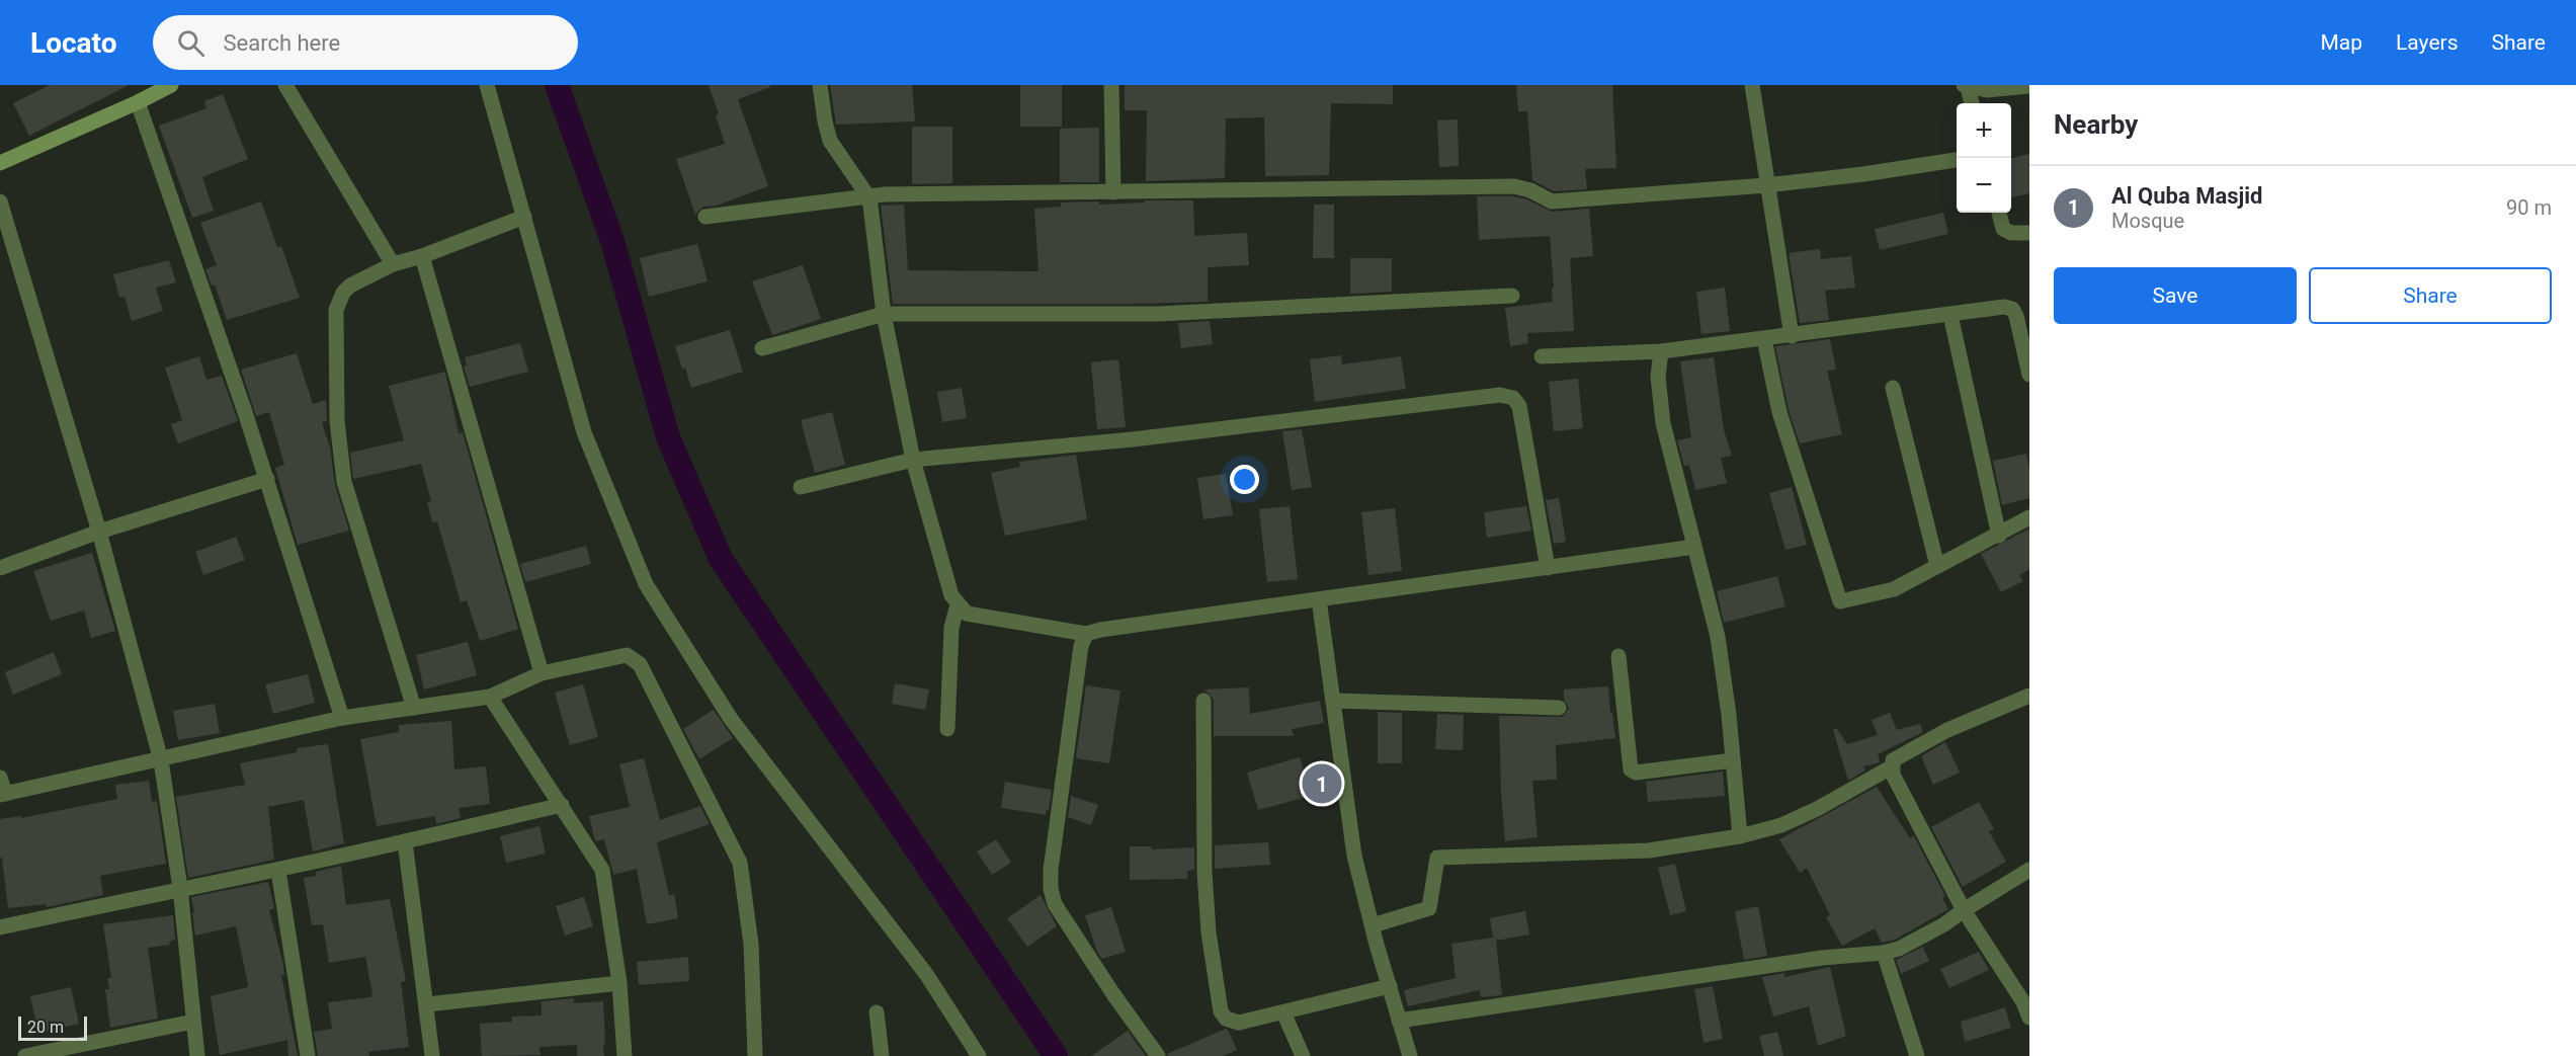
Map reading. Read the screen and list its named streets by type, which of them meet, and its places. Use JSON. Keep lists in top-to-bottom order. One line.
{"scale_bar":"20 m","page":{"header":"Locato","search":"Search here","nav":["Map","Layers","Share"],"heading":"Nearby","map_buttons":["+","−"],"list":[{"mark":"1","name":"Al Quba Masjid","note":"Mosque","value":"90 m"}],"buttons":["Save","Share"],"pins":"1","scale":"20 m"}}
